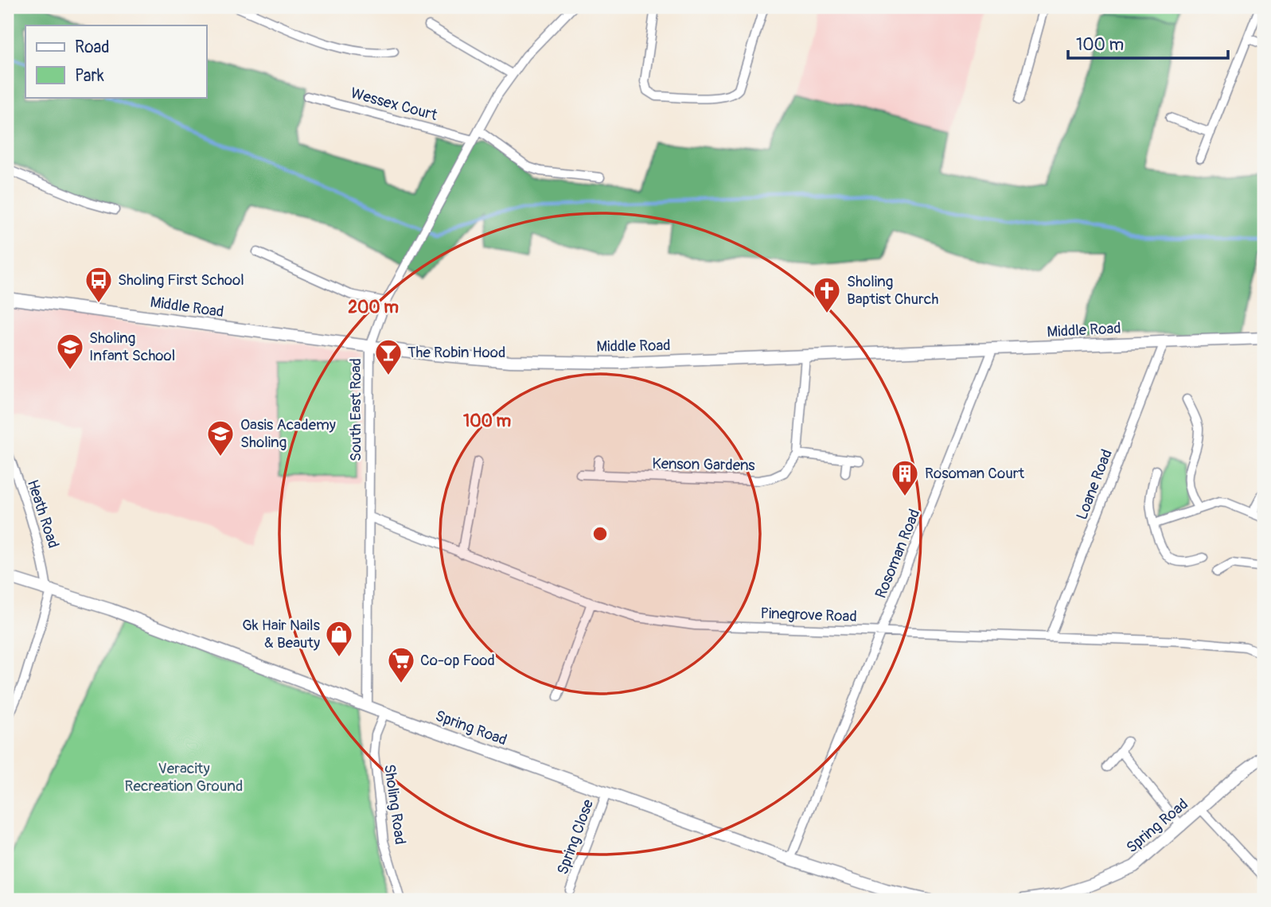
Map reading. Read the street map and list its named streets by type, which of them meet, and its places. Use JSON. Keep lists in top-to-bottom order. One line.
{"streets":{"street":["Wessex Court","Middle Road","South East Road","Kenson Gardens","Loane Road","Heath Road","Rosoman Road","Pinegrove Road","Spring Road","Sholing Road","Spring Close"]},"crossings":[["Wessex Court","South East Road"],["Middle Road","South East Road"],["Middle Road","Loane Road"],["Middle Road","Rosoman Road"],["South East Road","Pinegrove Road"],["South East Road","Spring Road"],["Loane Road","Pinegrove Road"],["Heath Road","Spring Road"],["Rosoman Road","Pinegrove Road"],["Rosoman Road","Spring Road"],["Spring Road","Sholing Road"],["Spring Road","Spring Close"]],"parks":["Veracity Recreation Ground"],"places":{"bus stop":["Sholing First School"],"church":["Sholing Baptist Church"],"school or university":["Sholing Infant School","Oasis Academy Sholing"],"bar":["The Robin Hood"],"building":["Rosoman Court"],"shop":["Gk Hair Nails & Beauty"],"supermarket":["Co-op Food"]},"legend":["Road","Park"],"scale_bar":"100 m","rings":["200 m","100 m"]}
